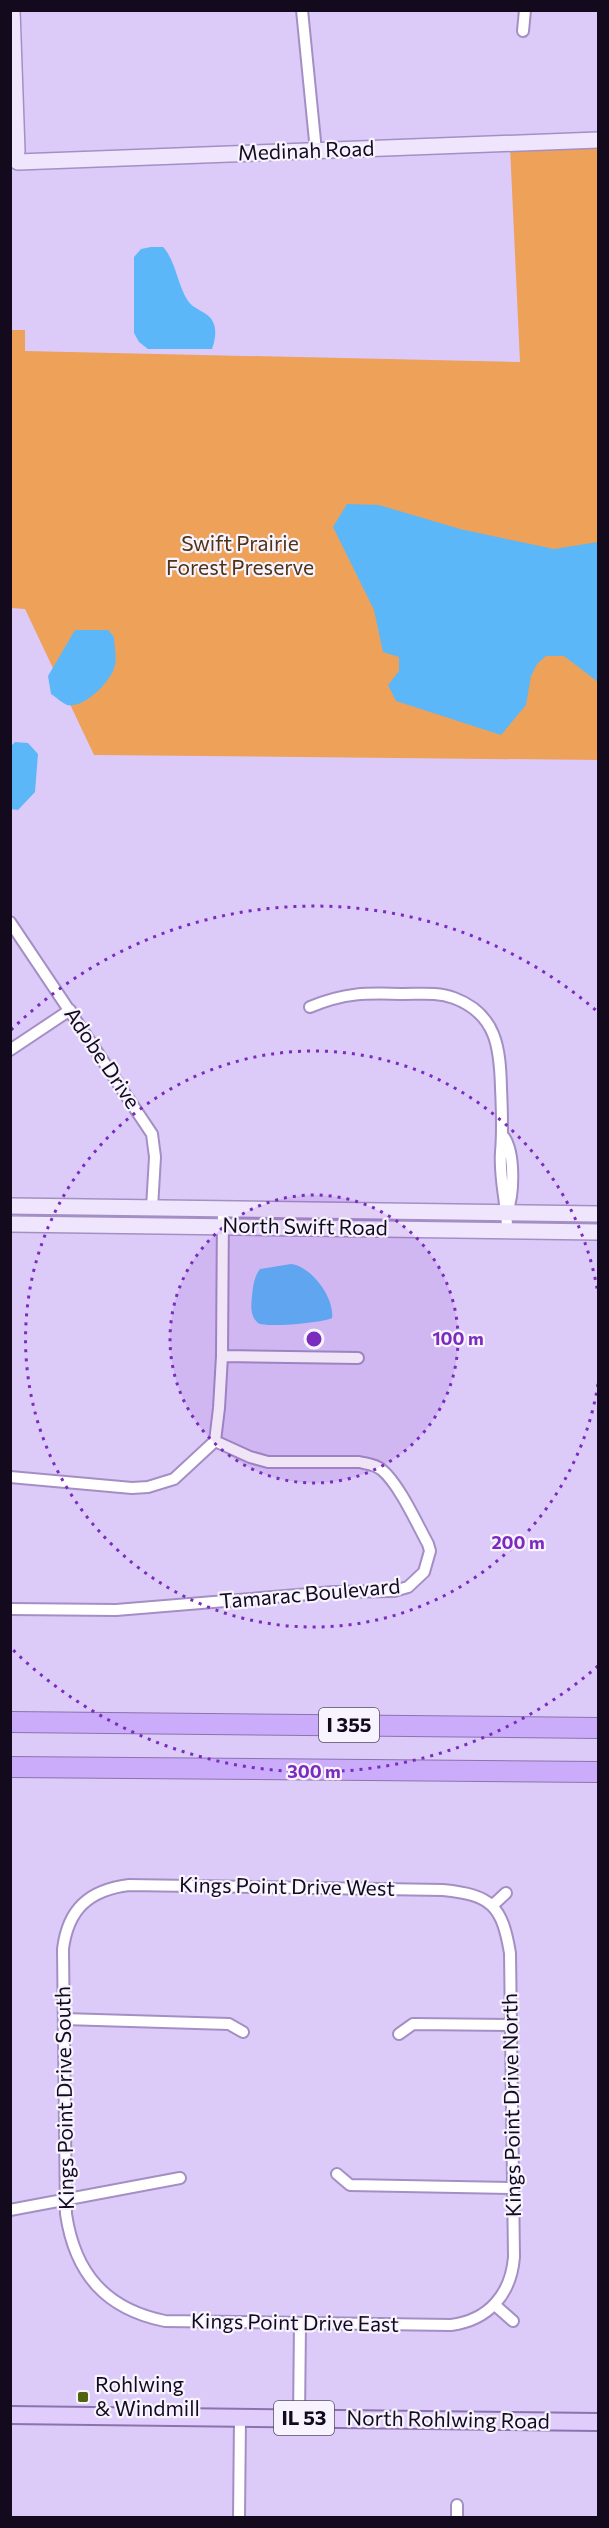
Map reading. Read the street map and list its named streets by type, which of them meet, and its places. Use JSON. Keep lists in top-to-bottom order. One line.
{"streets":{"highway":["I 355"],"main road":["IL 53","North Rohlwing Road"],"street":["Medinah Road","Adobe Drive","North Swift Road","Tamarac Boulevard","Kings Point Drive West","Kings Point Drive South","Kings Point Drive North","Kings Point Drive East"]},"crossings":[["Adobe Drive","North Swift Road"],["Kings Point Drive West","Kings Point Drive South"],["Kings Point Drive West","Kings Point Drive North"],["Kings Point Drive South","Kings Point Drive East"],["Kings Point Drive North","Kings Point Drive East"]],"parks":["Swift Prairie Forest Preserve"],"places":{"transit":["Rohlwing & Windmill"]},"rings":["100 m","200 m","300 m"]}
